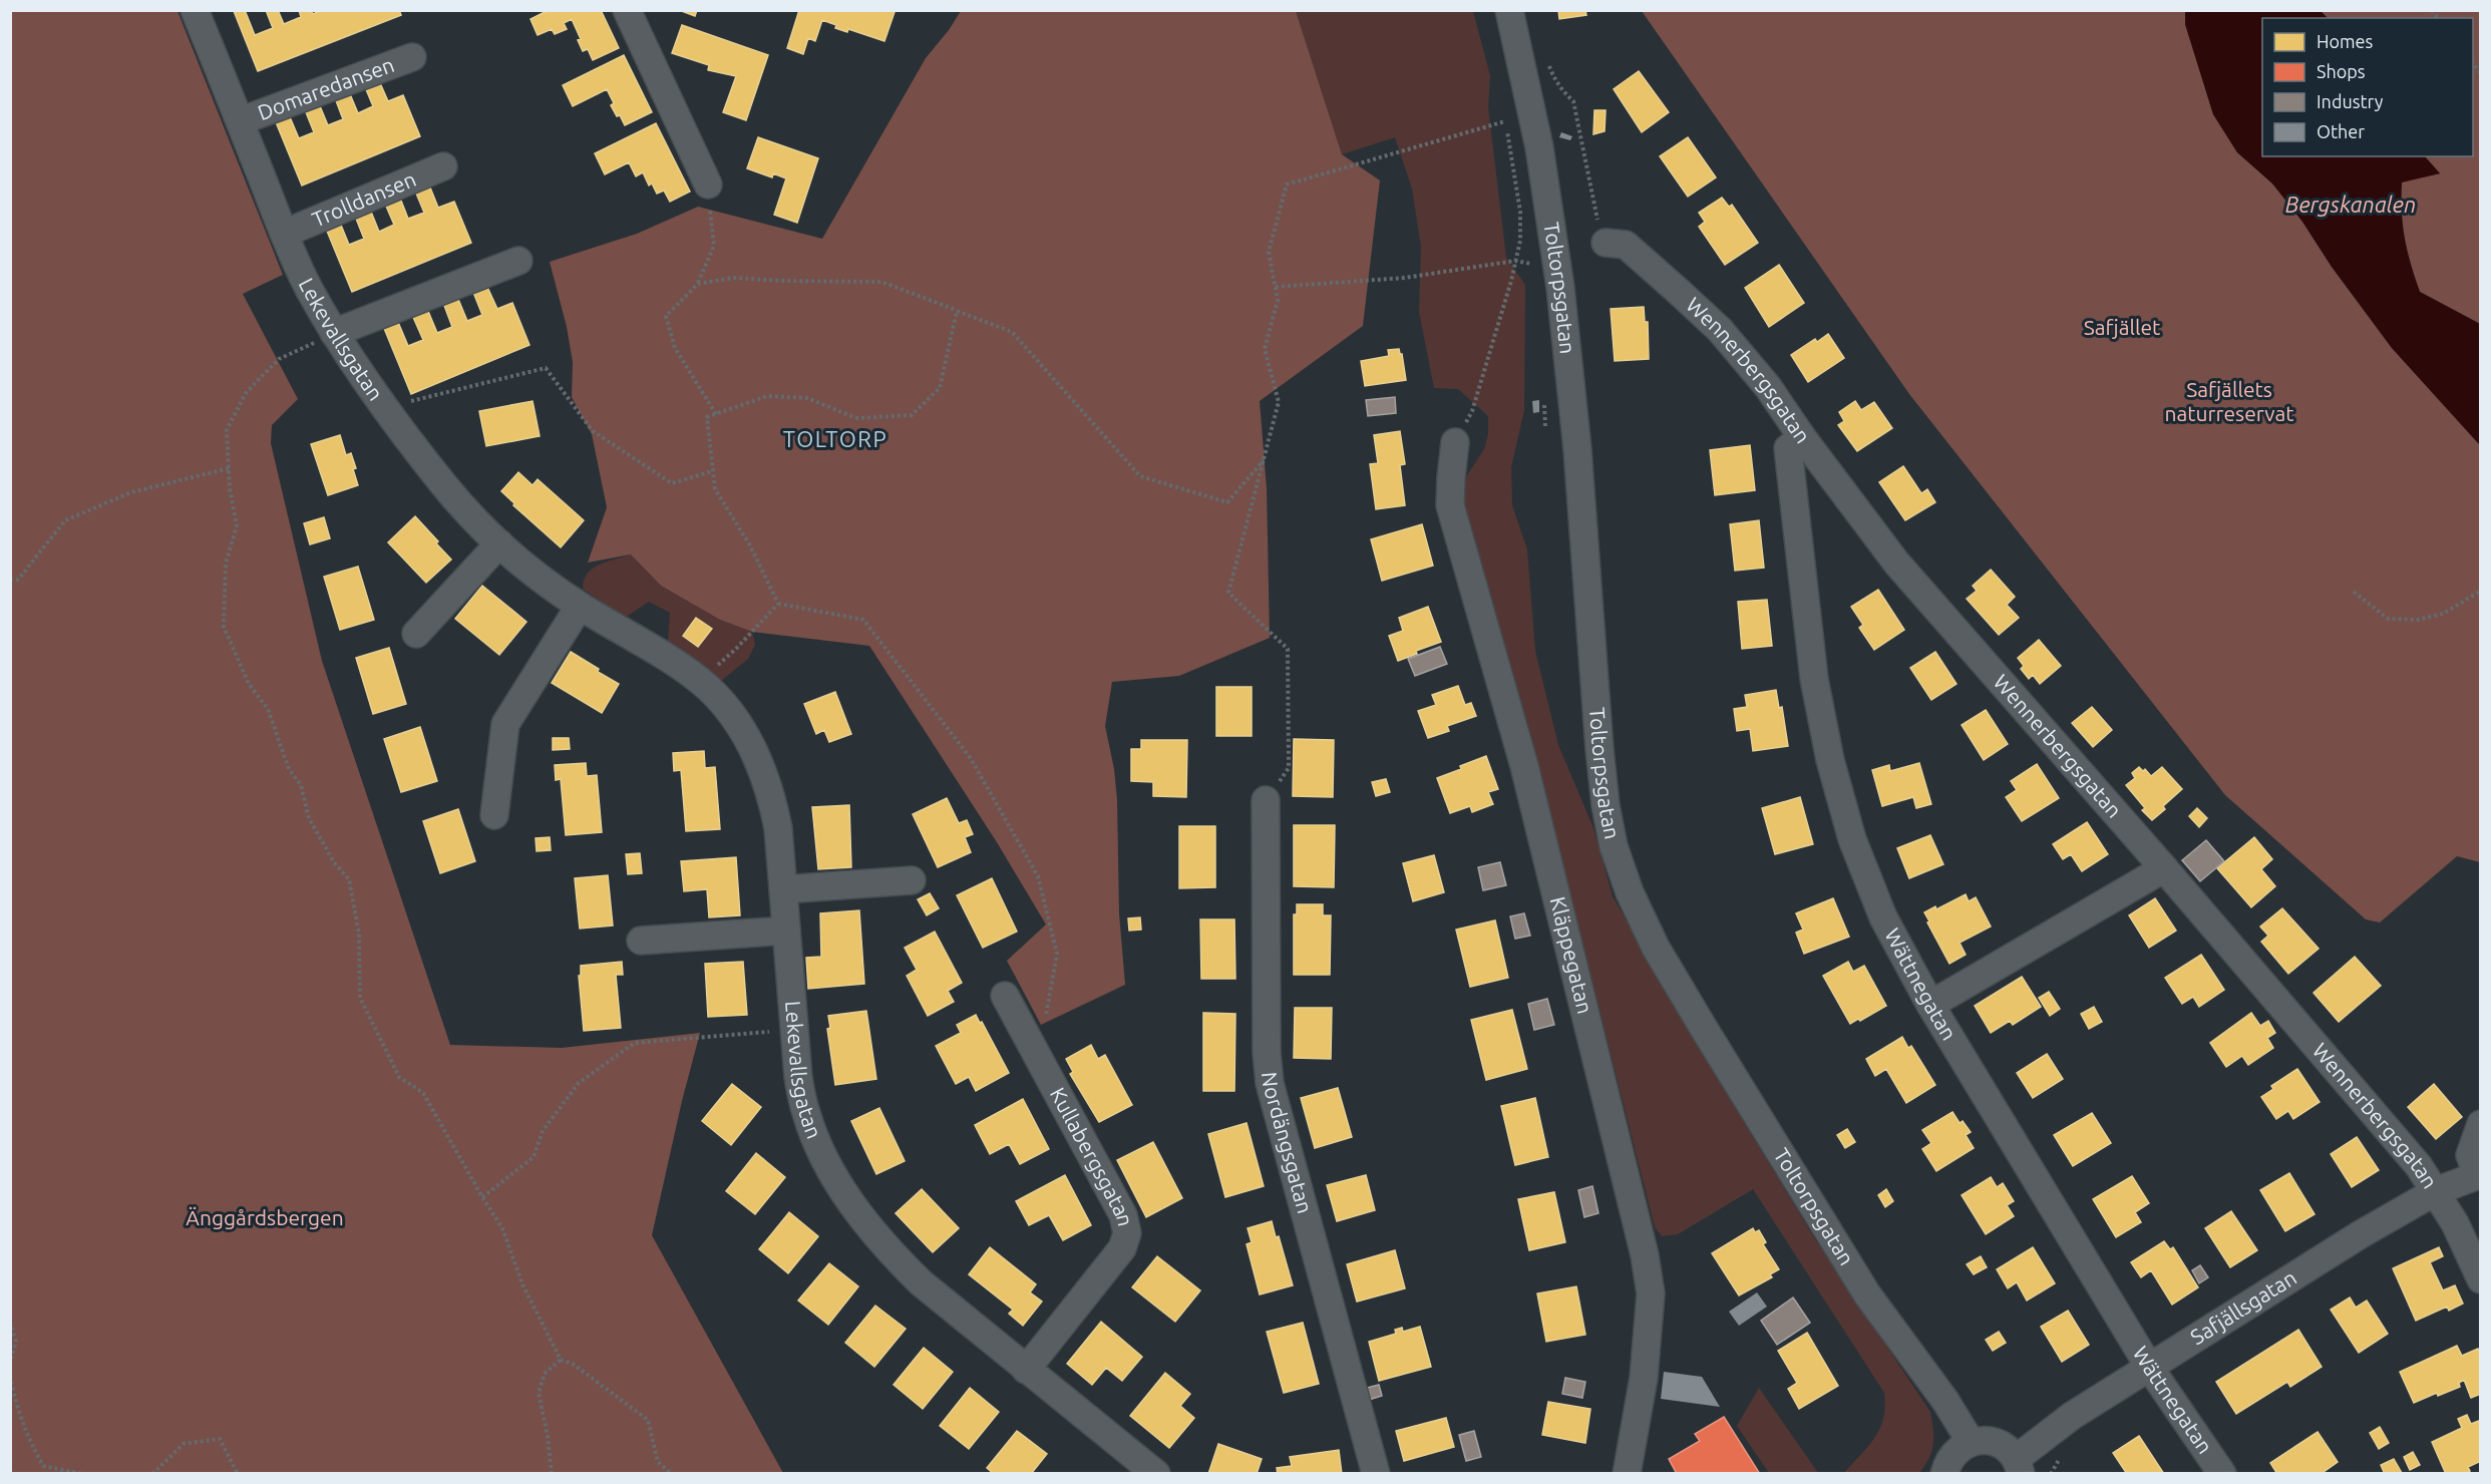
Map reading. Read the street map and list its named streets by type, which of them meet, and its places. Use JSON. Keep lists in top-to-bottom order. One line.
{"streets":{"street":["Domaredansen","Trolldansen","Toltorpsgatan","Lekevallsgatan","Wennerbergsgatan","Kläppegatan","Wättnegatan","Nordängsgatan","Kullabergsgatan","Safjällsgatan"]},"crossings":[["Domaredansen","Lekevallsgatan"],["Trolldansen","Lekevallsgatan"],["Lekevallsgatan","Kullabergsgatan"],["Wennerbergsgatan","Wättnegatan"],["Wennerbergsgatan","Safjällsgatan"],["Wättnegatan","Safjällsgatan"]],"districts":["TOLTORP"],"water":["Bergskanalen"],"parks":["Safjället","Safjällets naturreservat","Änggårdsbergen"],"legend":["Homes","Shops","Industry","Other"]}
